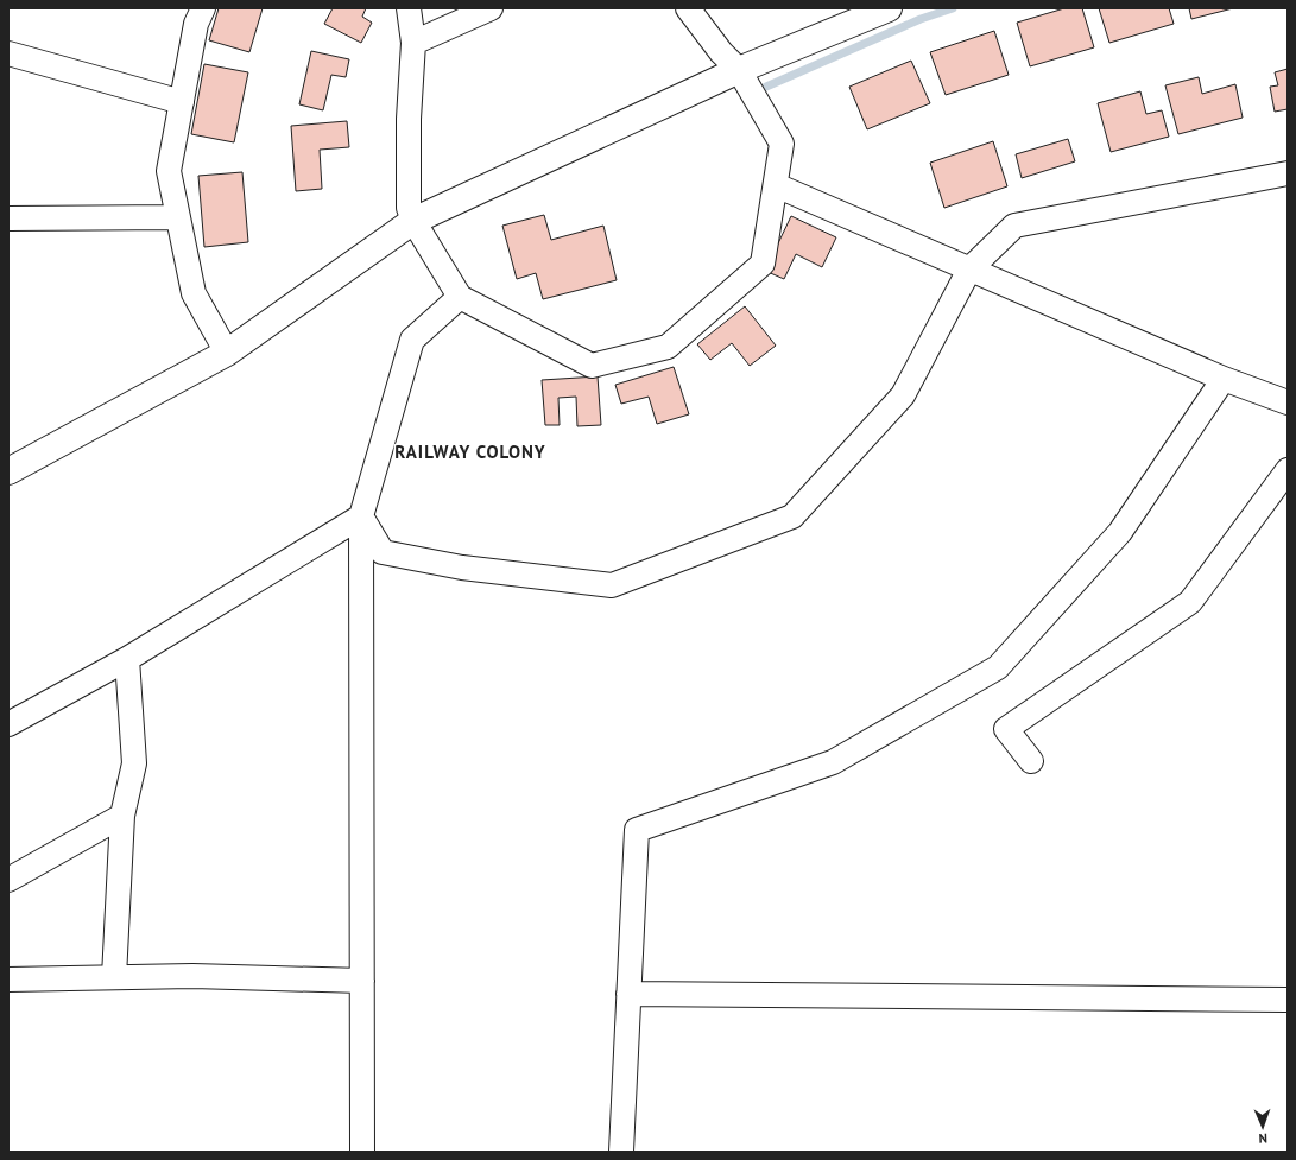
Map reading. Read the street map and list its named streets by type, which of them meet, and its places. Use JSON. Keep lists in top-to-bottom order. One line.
{"districts":["RAILWAY COLONY"],"north":"bottom"}
